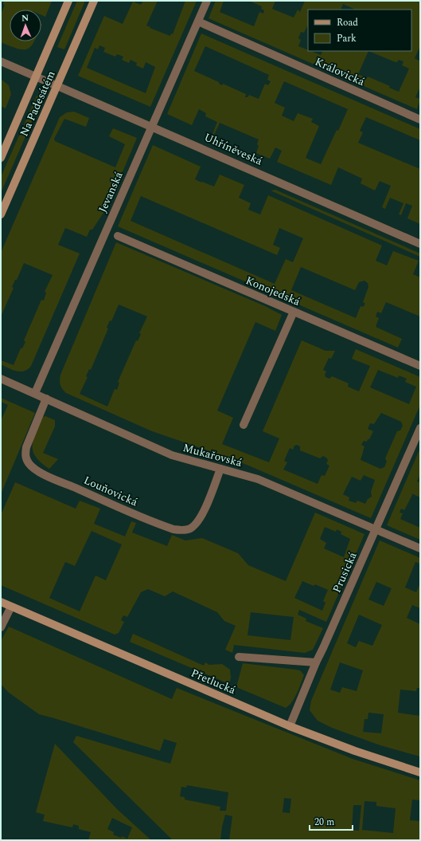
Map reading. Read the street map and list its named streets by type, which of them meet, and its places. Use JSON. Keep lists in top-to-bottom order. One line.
{"streets":{"street":["Královická","Na Padesátém","Uhříněveská","Jevanská","Konojedská","Mukařovská","Louňovická","Prusická","Přetlucká"]},"crossings":[["Královická","Jevanská"],["Na Padesátém","Uhříněveská"],["Uhříněveská","Jevanská"],["Jevanská","Mukařovská"],["Mukařovská","Louňovická"],["Mukařovská","Prusická"],["Prusická","Přetlucká"]],"legend":["Road","Park"],"scale_bar":"20 m","north":"top"}
